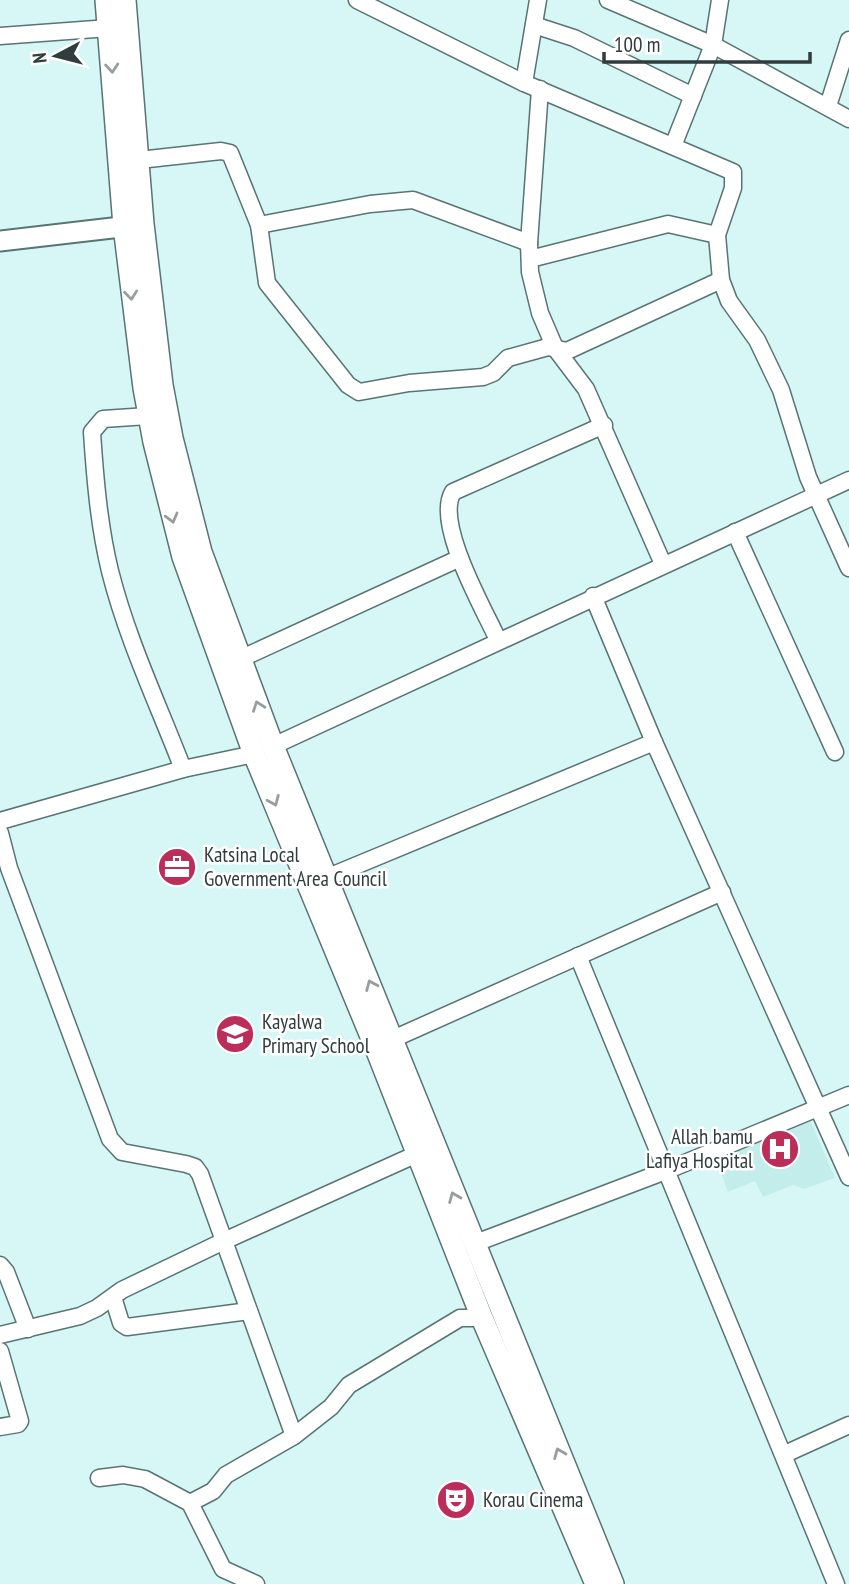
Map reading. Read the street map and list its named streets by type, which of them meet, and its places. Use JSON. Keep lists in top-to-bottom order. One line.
{"places":{"office":["Katsina Local Government Area Council"],"school or university":["Kayalwa Primary School"],"hospital":["Allah bamu Lafiya Hospital"],"theatre":["Korau Cinema"]},"scale_bar":"100 m","north":"left"}
